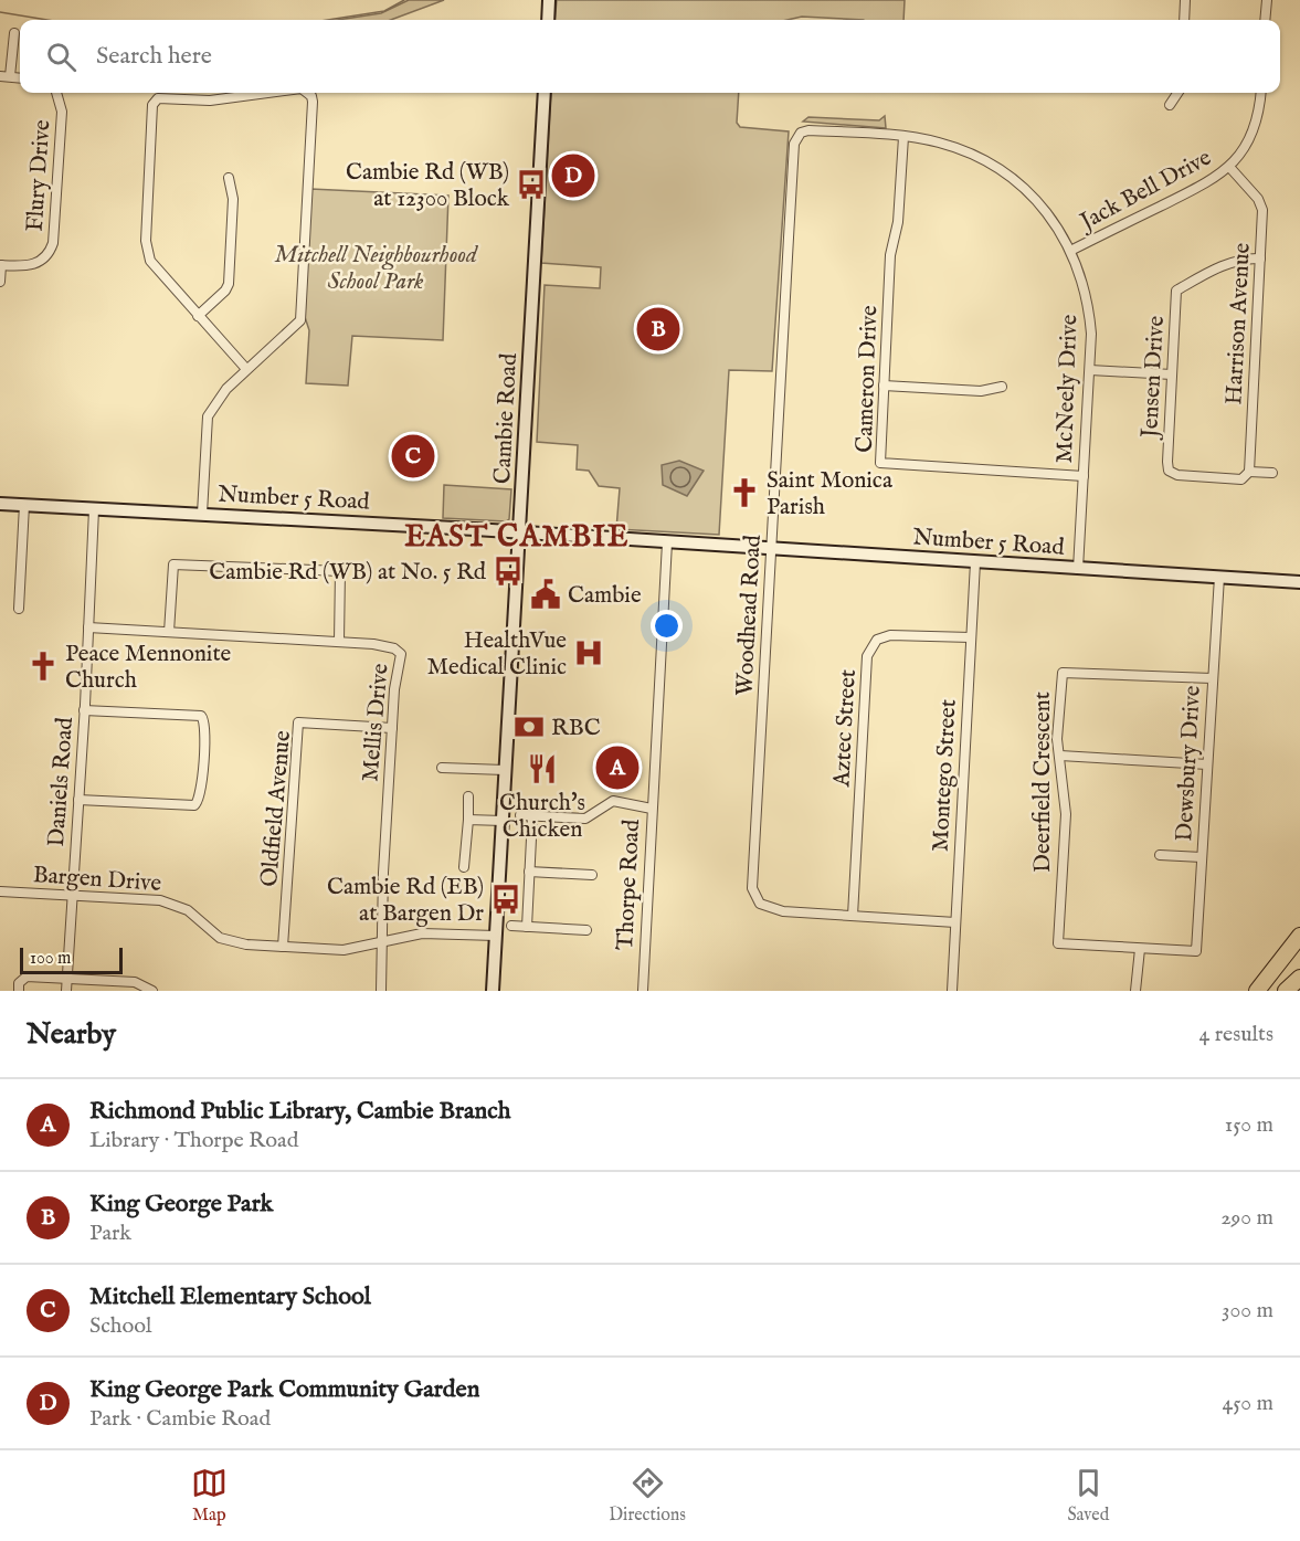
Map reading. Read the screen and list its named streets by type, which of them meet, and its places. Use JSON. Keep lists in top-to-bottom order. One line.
{"streets":{"main road":["Cambie Road","Number 5 Road"],"street":["Flury Drive","Jack Bell Drive","Harrison Avenue","Jensen Drive","Cameron Drive","McNeely Drive","Woodhead Road","Mellis Drive","Aztec Street","Dewsbury Drive","Montego Street","Daniels Road","Deerfield Crescent","Oldfield Avenue","Bargen Drive","Thorpe Road"]},"crossings":[["Jack Bell Drive","Harrison Avenue"],["Jack Bell Drive","McNeely Drive"],["Harrison Avenue","Jensen Drive"],["Cameron Drive","McNeely Drive"],["McNeely Drive","Number 5 Road"],["McNeely Drive","Woodhead Road"],["Cambie Road","Number 5 Road"],["Cambie Road","Bargen Drive"],["Number 5 Road","Woodhead Road"],["Number 5 Road","Dewsbury Drive"],["Number 5 Road","Montego Street"],["Number 5 Road","Daniels Road"],["Number 5 Road","Thorpe Road"],["Woodhead Road","Aztec Street"],["Woodhead Road","Montego Street"],["Mellis Drive","Daniels Road"],["Mellis Drive","Oldfield Avenue"],["Mellis Drive","Bargen Drive"],["Aztec Street","Montego Street"],["Dewsbury Drive","Deerfield Crescent"],["Daniels Road","Bargen Drive"],["Oldfield Avenue","Bargen Drive"]],"districts":["EAST CAMBIE"],"parks":["Mitchell Neighbourhood School Park"],"places":{"bus stop":["Cambie Rd (WB) at 12300 Block","Cambie Rd (WB) at No. 5 Rd","Cambie Rd (EB) at Bargen Dr"],"church":["Saint Monica Parish","Peace Mennonite Church"],"public building":["Cambie"],"hospital":["HealthVue Medical Clinic"],"bank":["RBC"],"restaurant":["Church's Chicken"]},"scale_bar":"100 m","page":{"search":"Search here","pins":["D","B","C","A"],"scale":"100 m","heading":["Nearby","4 results"],"list":[{"mark":"A","name":"Richmond Public Library, Cambie Branch","note":"Library · Thorpe Road","value":"150 m"},{"mark":"B","name":"King George Park","note":"Park","value":"290 m"},{"mark":"C","name":"Mitchell Elementary School","note":"School","value":"300 m"},{"mark":"D","name":"King George Park Community Garden","note":"Park · Cambie Road","value":"450 m"}],"nav":["Map","Directions","Saved"]}}
